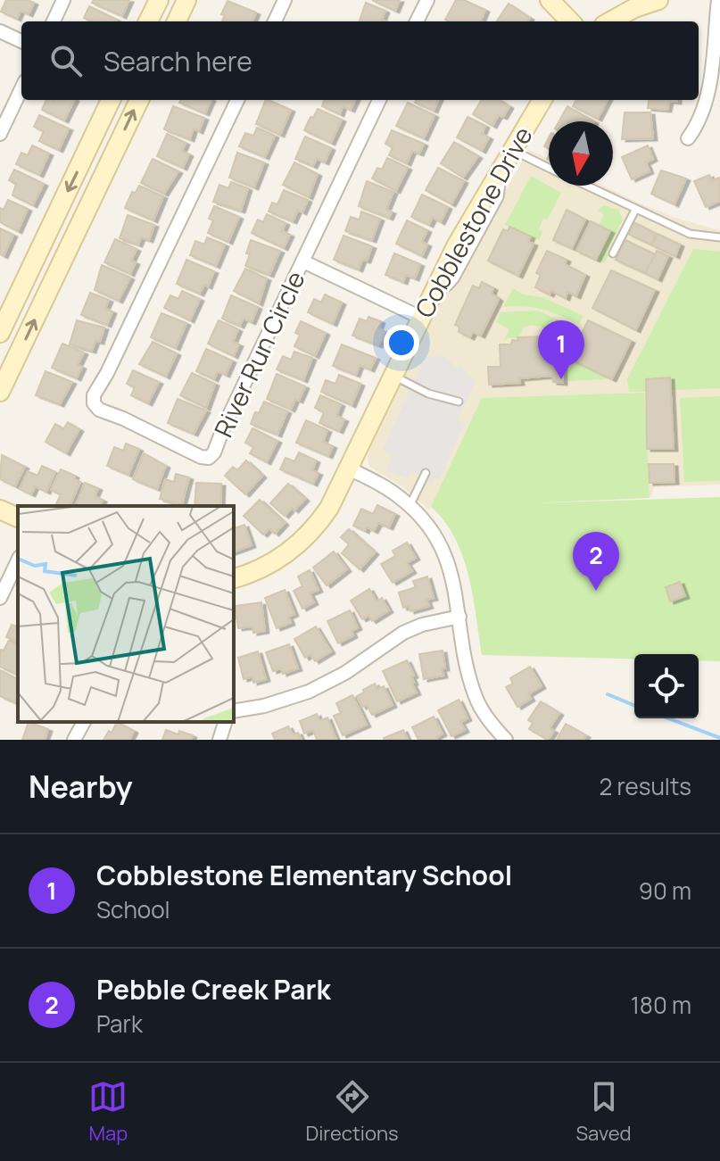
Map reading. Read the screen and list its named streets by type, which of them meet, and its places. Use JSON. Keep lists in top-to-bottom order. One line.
{"streets":{"street":["Cobblestone Drive","River Run Circle"]},"north":"bottom","page":{"search":"Search here","pins":["1","2"],"heading":["Nearby","2 results"],"list":[{"mark":"1","name":"Cobblestone Elementary School","note":"School","value":"90 m"},{"mark":"2","name":"Pebble Creek Park","note":"Park","value":"180 m"}],"nav":["Map","Directions","Saved"]}}
